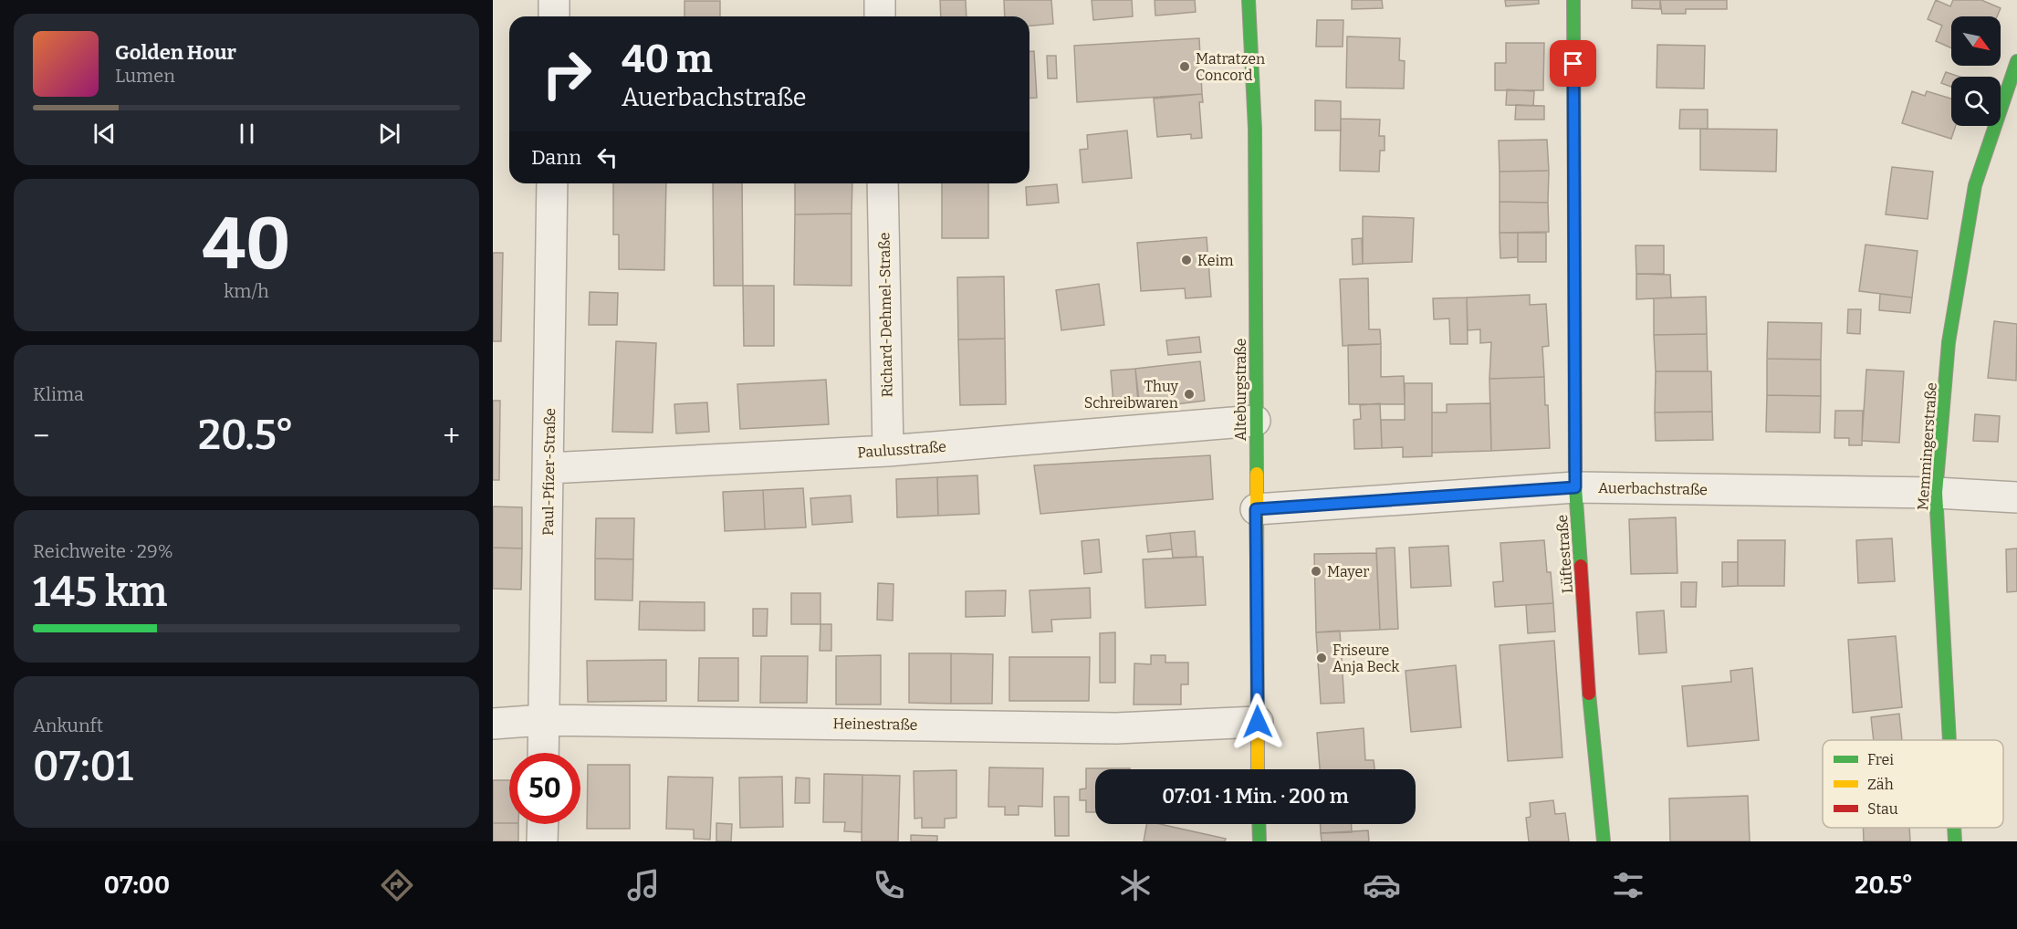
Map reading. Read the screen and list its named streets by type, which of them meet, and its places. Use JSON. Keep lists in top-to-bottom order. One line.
{"streets":{"street":["Richard-Dehmel-Straße","Alteburgstraße","Memmingerstraße","Paulusstraße","Paul-Pfizer-Straße","Auerbachstraße","Lüftestraße","Heinestraße"]},"crossings":[["Richard-Dehmel-Straße","Paulusstraße"],["Alteburgstraße","Paulusstraße"],["Alteburgstraße","Auerbachstraße"],["Alteburgstraße","Heinestraße"],["Memmingerstraße","Auerbachstraße"],["Paulusstraße","Paul-Pfizer-Straße"],["Paul-Pfizer-Straße","Heinestraße"],["Auerbachstraße","Lüftestraße"]],"places":["Matratzen Concord","Keim","Thuy Schreibwaren","Mayer","Friseure Anja Beck"],"legend":["Frei","Zäh","Stau"],"north":"bottom right","page":{"turn":["40 m","Auerbachstraße"],"song":["Golden Hour","Lumen"],"then":"Dann","tile":[["40","km/h"],"Klima",["Reichweite · 29%","145 km"],["Ankunft","07:01"]],"heat":["−","20.5°","+"],"limit":"50","trip":"07:01 · 1 Min. · 200 m","tabs":["07:00","20.5°"]}}
